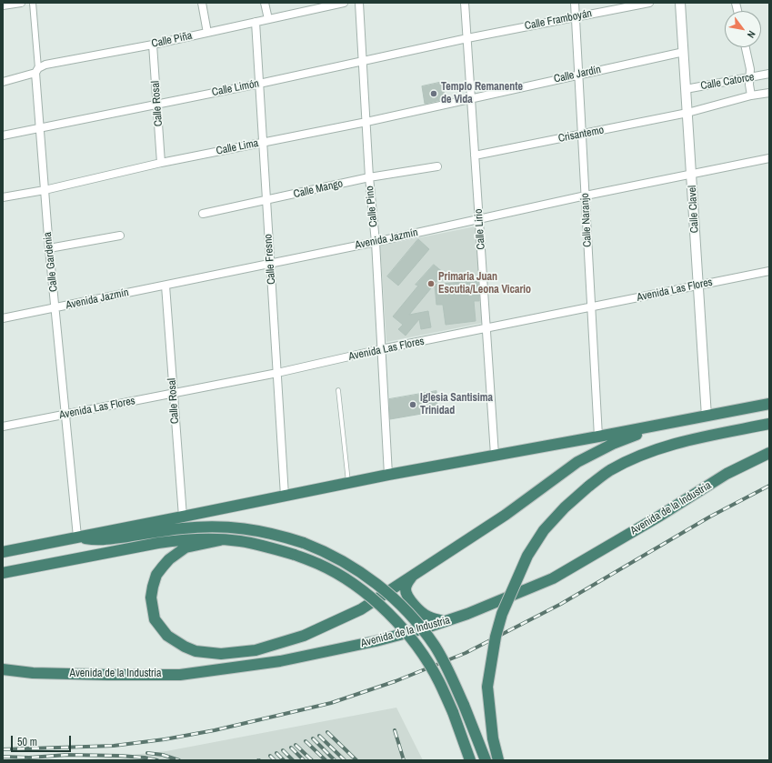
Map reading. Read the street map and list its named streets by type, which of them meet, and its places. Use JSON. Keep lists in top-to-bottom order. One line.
{"streets":{"highway":["Avenida de la Industria"],"street":["Calle Framboyán","Calle Piña","Calle Jardín","Calle Catorce","Calle Limón","Calle Rosal","Crisantemo","Calle Lima","Calle Mango","Calle Pino","Calle Clavel","Calle Naranjo","Calle Lirio","Avenida Jazmín","Calle Fresno","Calle Gardenia","Avenida Las Flores"]},"crossings":[["Calle Framboyán","Calle Limón"],["Calle Framboyán","Calle Naranjo"],["Calle Framboyán","Calle Lirio"],["Calle Piña","Calle Rosal"],["Calle Piña","Calle Fresno"],["Calle Piña","Calle Gardenia"],["Calle Jardín","Calle Lima"],["Calle Jardín","Calle Clavel"],["Calle Jardín","Calle Naranjo"],["Calle Jardín","Calle Lirio"],["Calle Catorce","Crisantemo"],["Calle Catorce","Calle Clavel"],["Calle Limón","Calle Rosal"],["Calle Limón","Calle Pino"],["Calle Limón","Calle Lirio"],["Calle Limón","Calle Fresno"],["Calle Limón","Calle Gardenia"],["Calle Rosal","Calle Lima"],["Calle Rosal","Avenida Jazmín"],["Calle Rosal","Avenida Las Flores"],["Crisantemo","Calle Clavel"],["Crisantemo","Calle Naranjo"],["Crisantemo","Calle Lirio"],["Calle Lima","Calle Pino"],["Calle Lima","Calle Lirio"],["Calle Lima","Calle Fresno"],["Calle Lima","Calle Gardenia"],["Calle Mango","Calle Pino"],["Calle Mango","Calle Fresno"],["Calle Pino","Avenida Jazmín"],["Calle Pino","Avenida Las Flores"],["Calle Clavel","Avenida Jazmín"],["Calle Clavel","Avenida Las Flores"],["Calle Naranjo","Avenida Jazmín"],["Calle Naranjo","Avenida Las Flores"],["Calle Lirio","Avenida Jazmín"],["Calle Lirio","Avenida Las Flores"],["Avenida Jazmín","Calle Fresno"],["Avenida Jazmín","Calle Gardenia"],["Calle Fresno","Avenida Las Flores"],["Calle Gardenia","Avenida Las Flores"]],"places":["Templo Remanente de Vida","Primaria Juan Escutia/Leona Vicario","Iglesia Santisima Trinidad"],"scale_bar":"50 m","north":"bottom right"}
